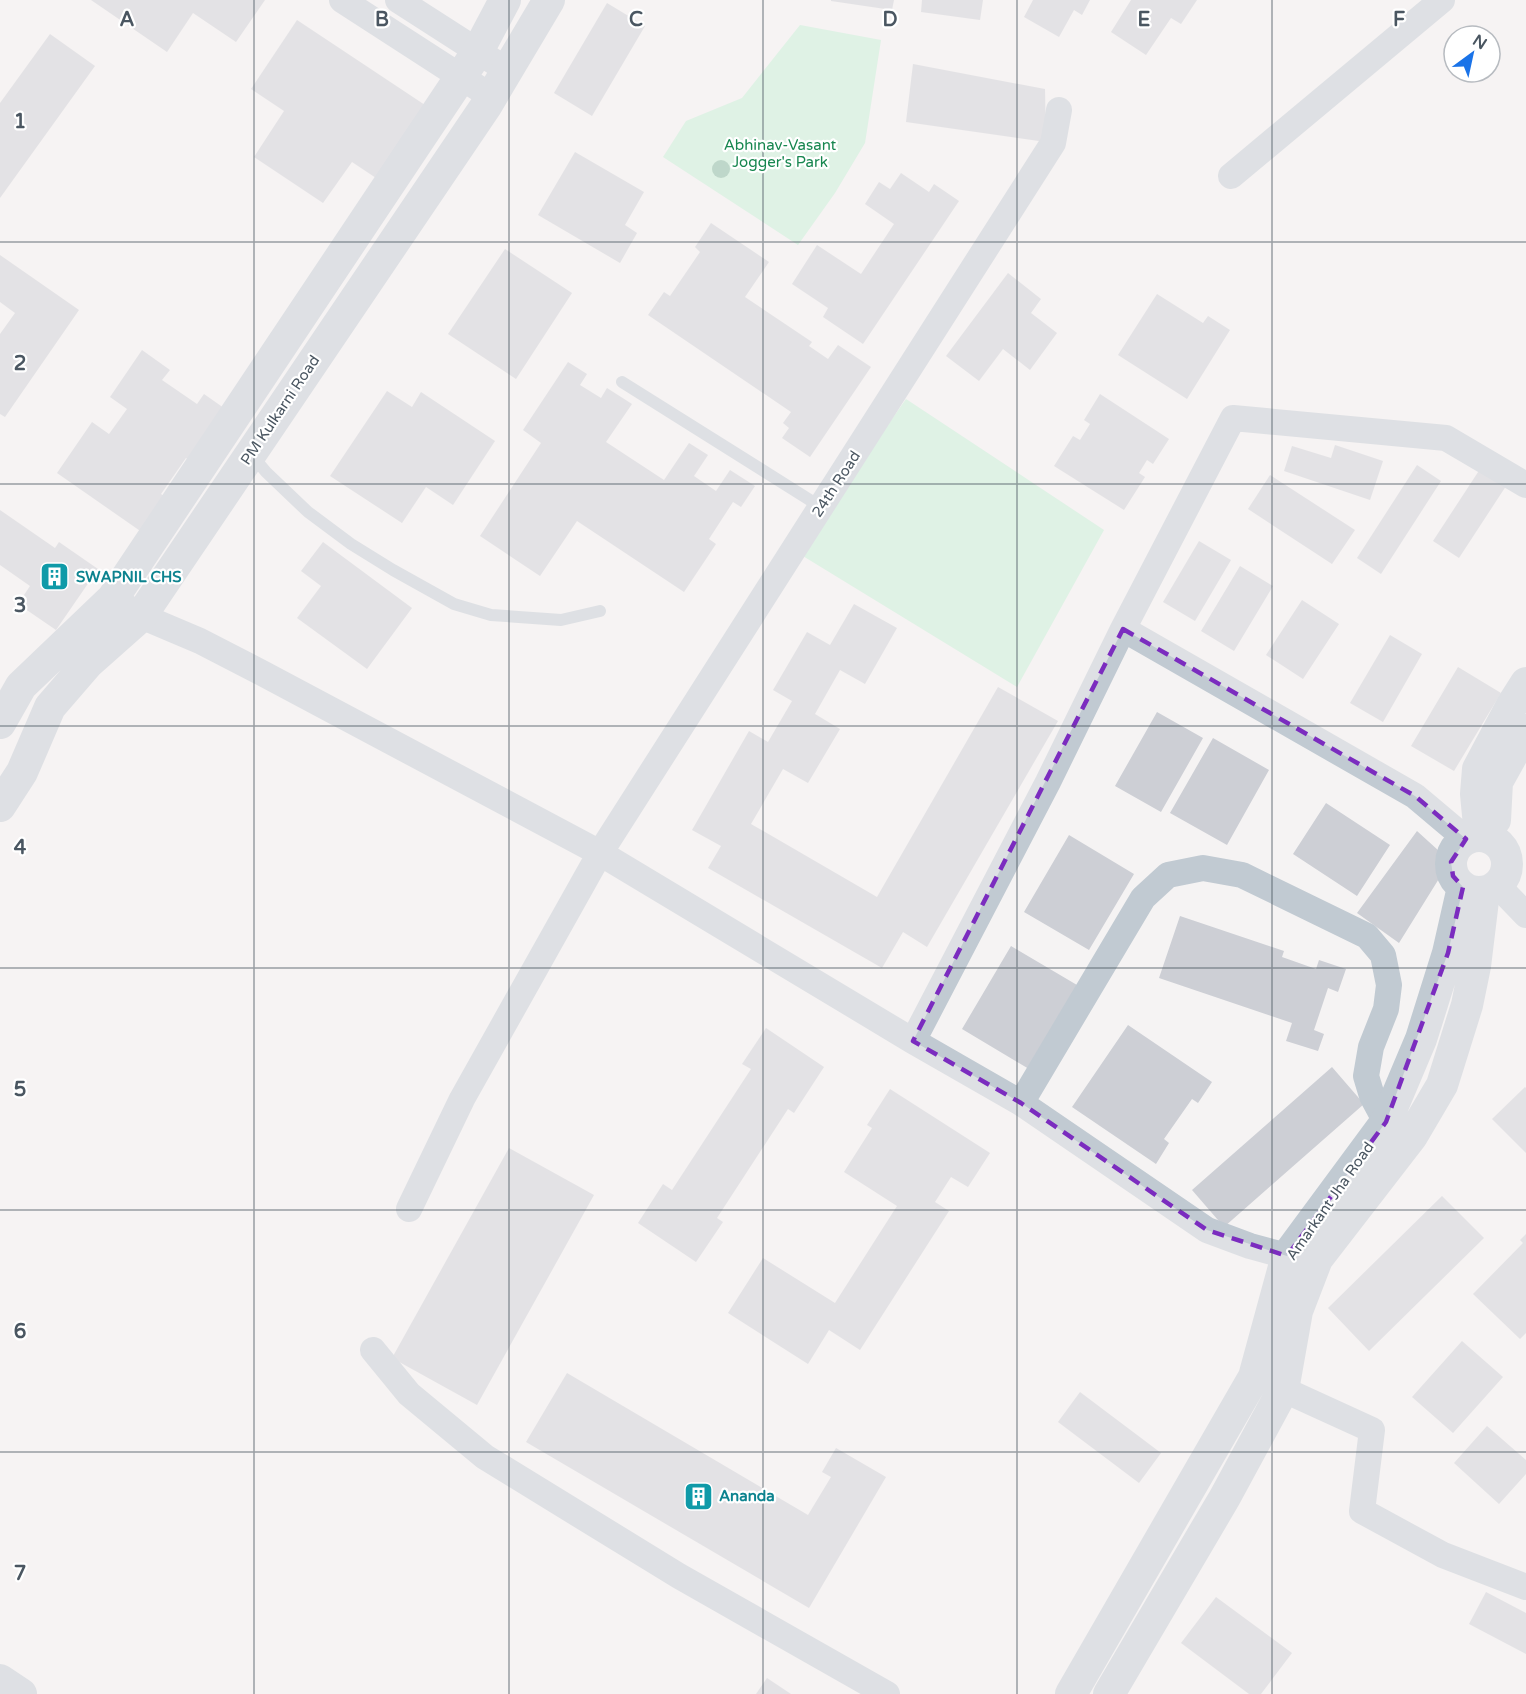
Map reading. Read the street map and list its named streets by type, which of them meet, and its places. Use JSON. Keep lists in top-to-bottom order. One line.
{"streets":{"street":["PM Kulkarni Road","24th Road","Amarkant Jha Road"]},"parks":["Abhinav-Vasant Jogger's Park"],"places":{"building":["SWAPNIL CHS","Ananda"]},"north":"top right","grid":{"columns":["A","B","C","D","E","F"],"rows":["1","2","3","4","5","6","7"]}}
